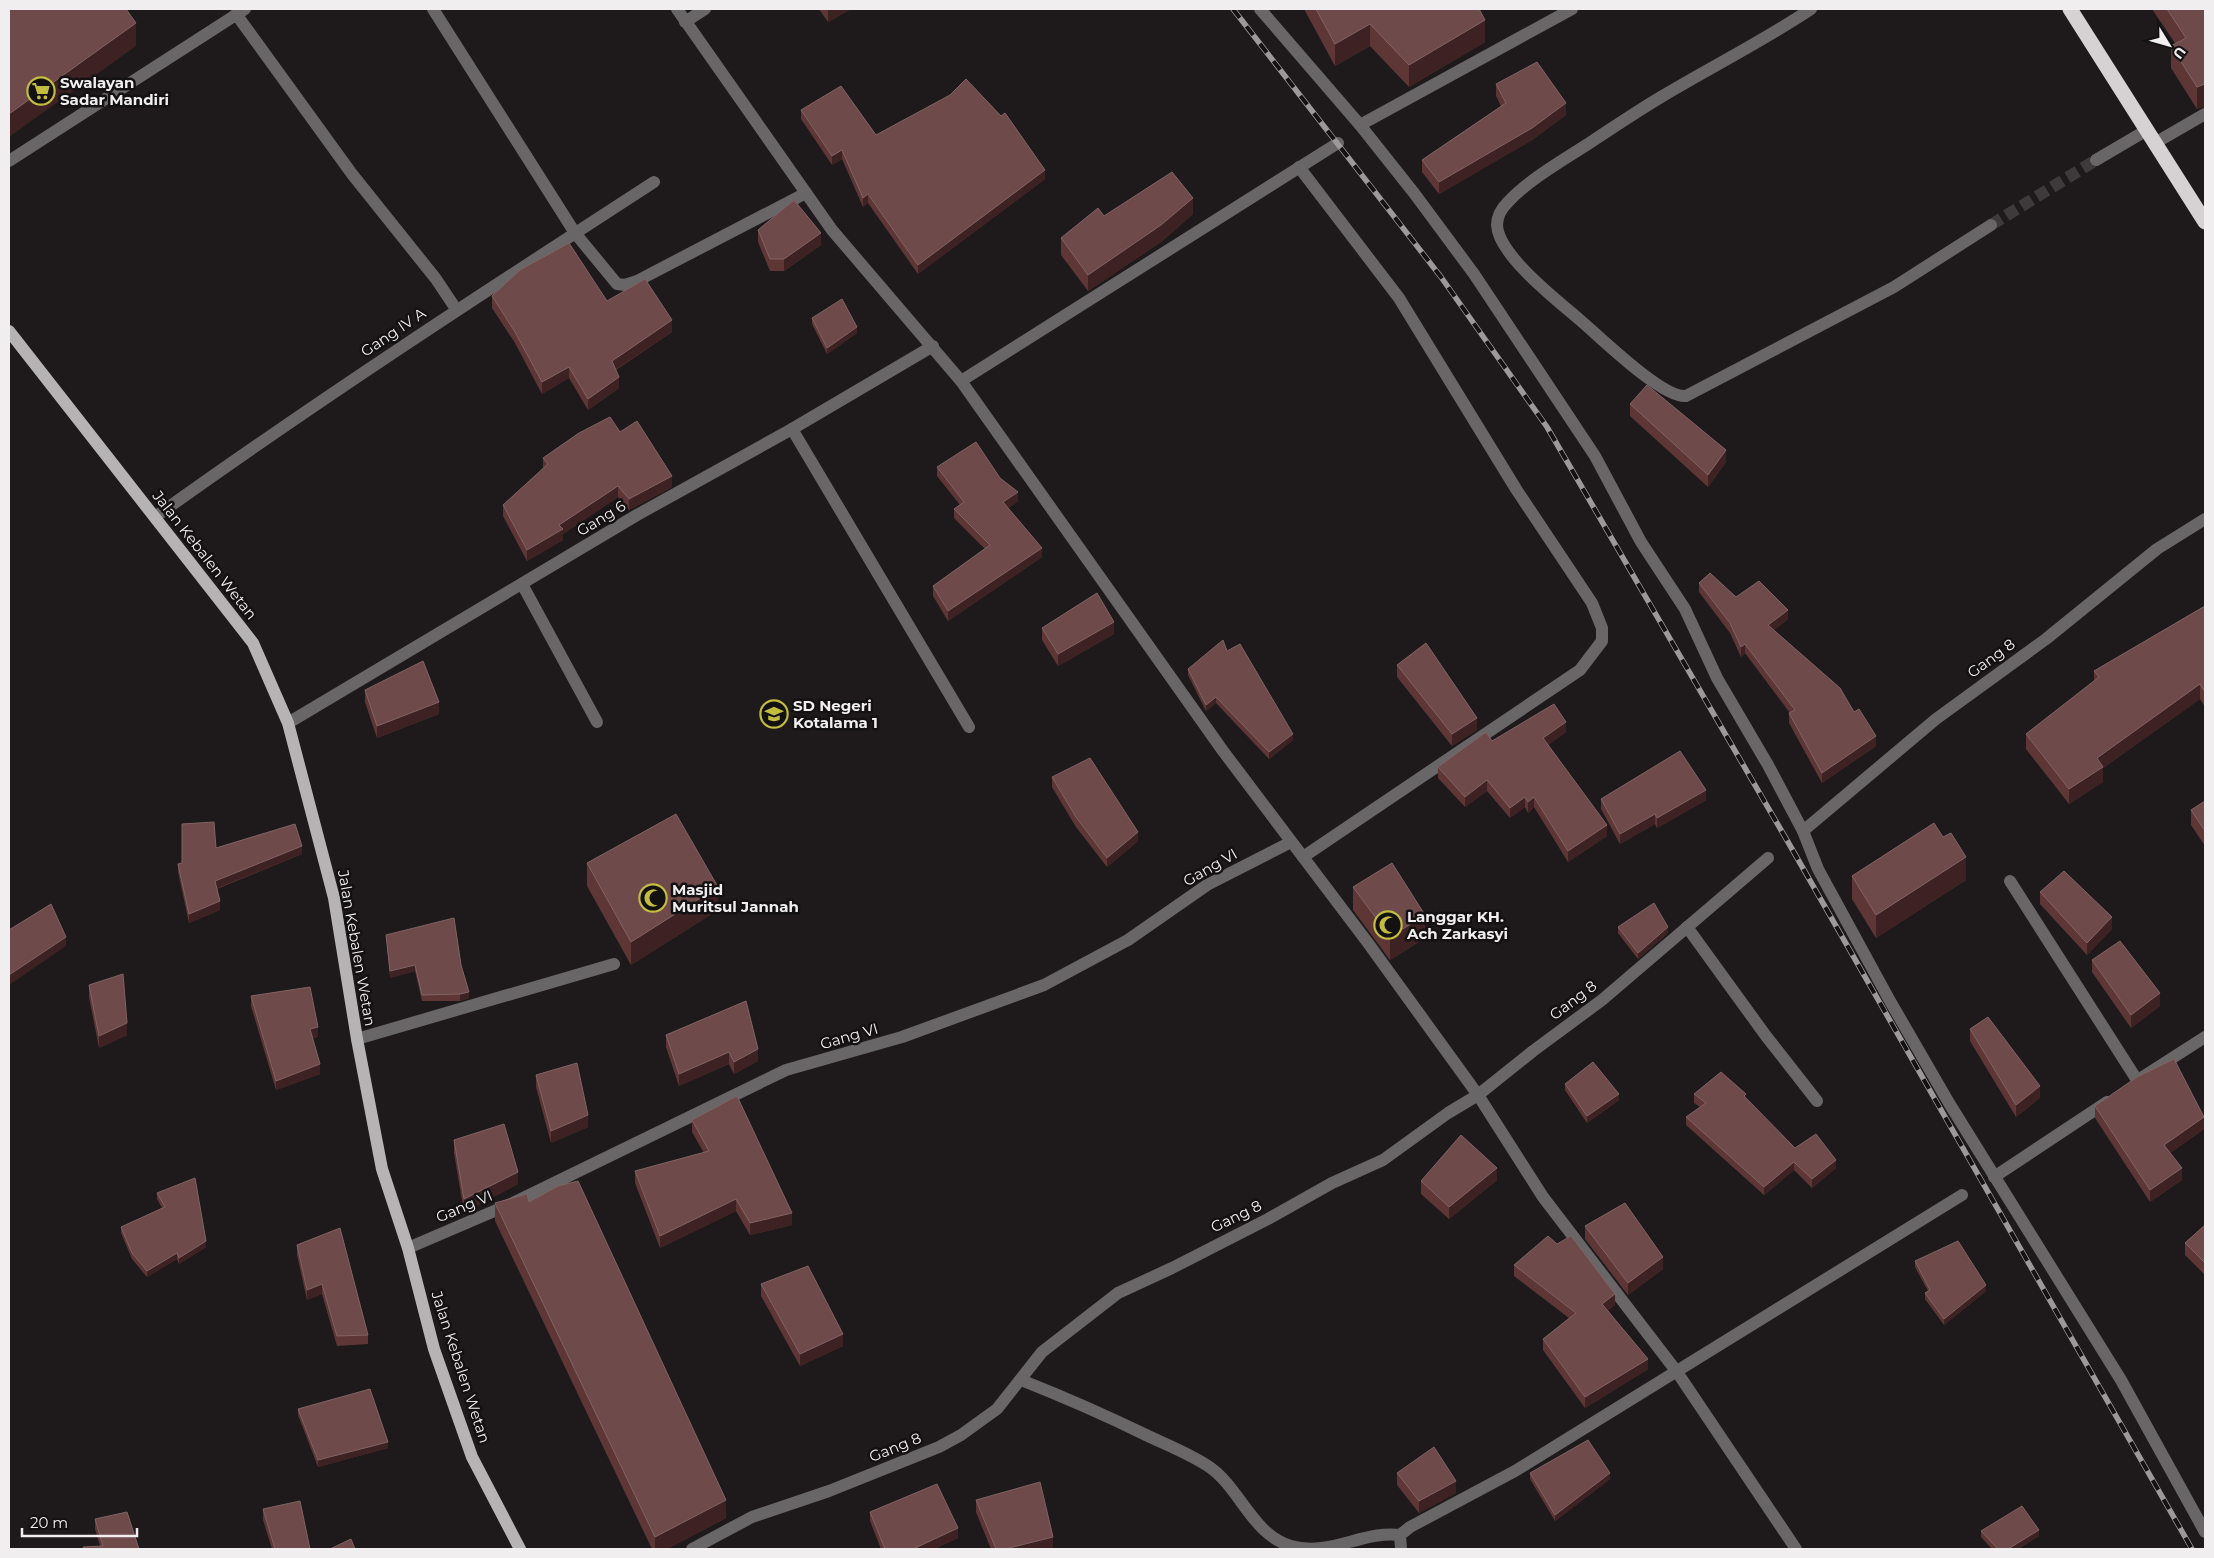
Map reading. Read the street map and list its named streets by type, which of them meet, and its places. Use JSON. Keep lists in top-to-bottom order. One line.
{"streets":{"main road":["Jalan Kebalen Wetan"],"street":["Gang IV A","Gang 6","Gang 8","Gang VI"]},"crossings":[["Gang IV A","Jalan Kebalen Wetan"],["Gang 6","Jalan Kebalen Wetan"],["Jalan Kebalen Wetan","Gang VI"]],"places":{"supermarket":["Swalayan Sadar Mandiri"],"school or university":["SD Negeri Kotalama 1"],"mosque":["Masjid Muritsul Jannah","Langgar KH. Ach Zarkasyi"]},"scale_bar":"20 m","north":"bottom right"}
